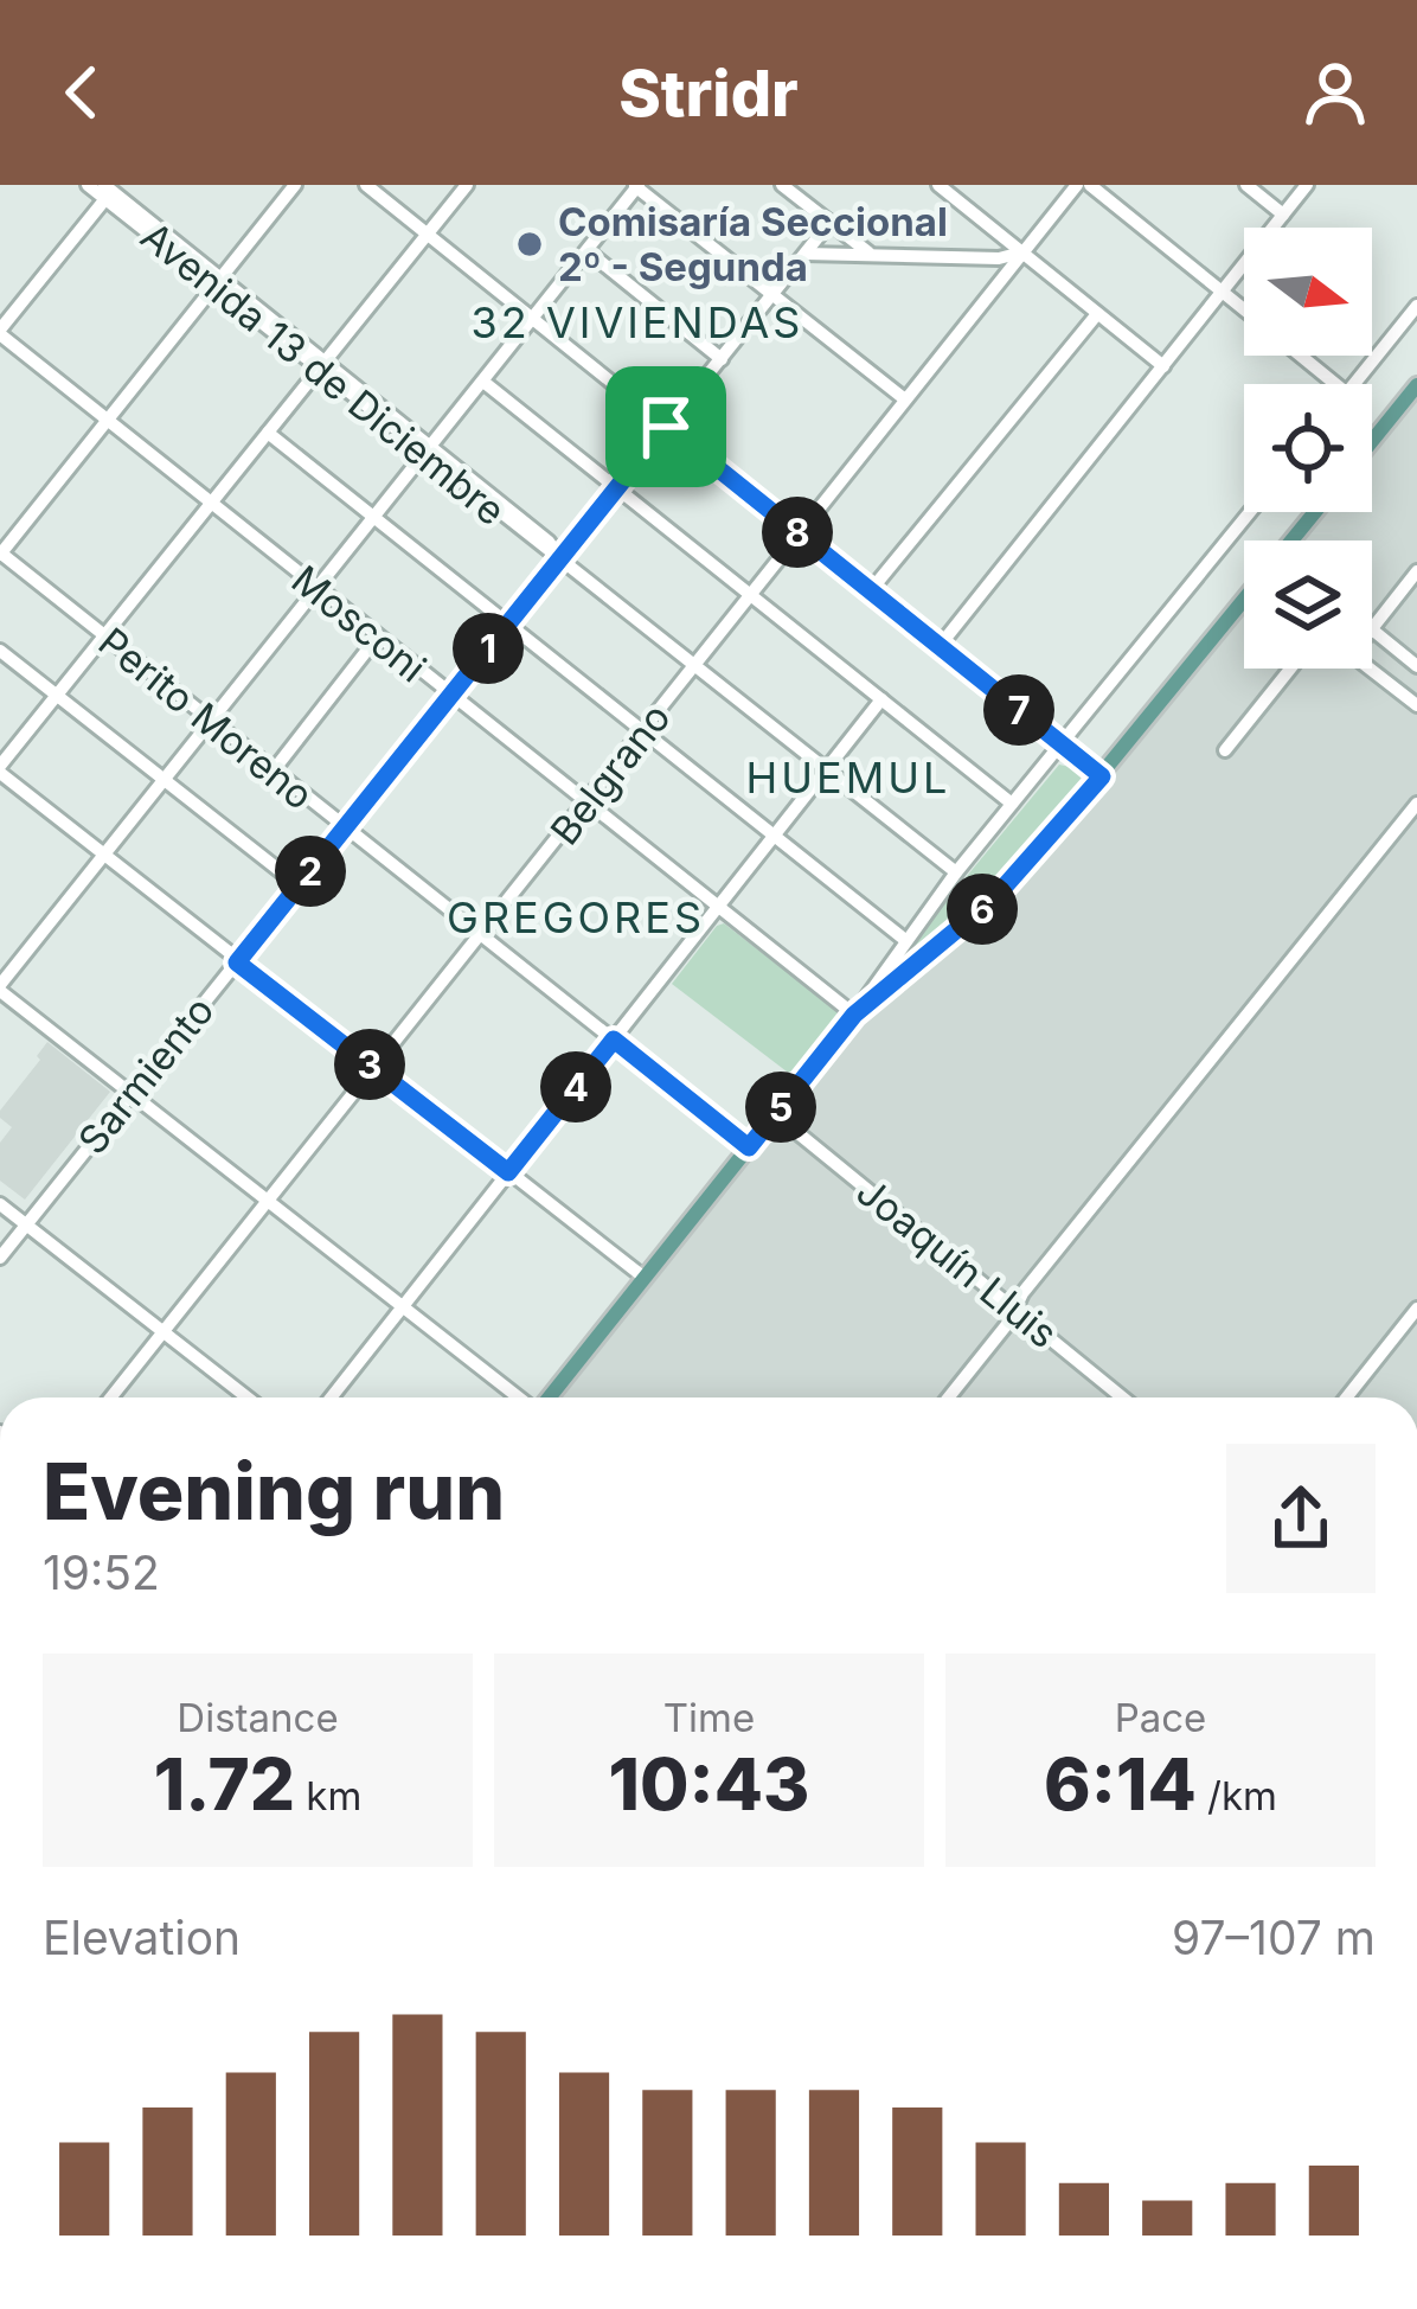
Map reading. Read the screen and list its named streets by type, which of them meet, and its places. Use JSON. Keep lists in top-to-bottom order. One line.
{"streets":{"street":["Avenida 13 de Diciembre","Mosconi","Perito Moreno","Belgrano","Sarmiento","Joaquín Lluis"]},"crossings":[["Avenida 13 de Diciembre","Belgrano"],["Avenida 13 de Diciembre","Sarmiento"],["Mosconi","Belgrano"],["Mosconi","Sarmiento"],["Perito Moreno","Belgrano"],["Perito Moreno","Sarmiento"]],"districts":["32 VIVIENDAS","HUEMUL","GREGORES"],"places":["Comisaría Seccional 2º - Segunda"],"north":"right","page":{"header":"Stridr","pins":["8","1","7","2","6","3","4","5"],"heading":["Evening run","19:52"],"stats":[["Distance","1.72 km"],["Time","10:43"],["Pace","6:14 /km"]],"chart":["Elevation","97–107 m"]}}
